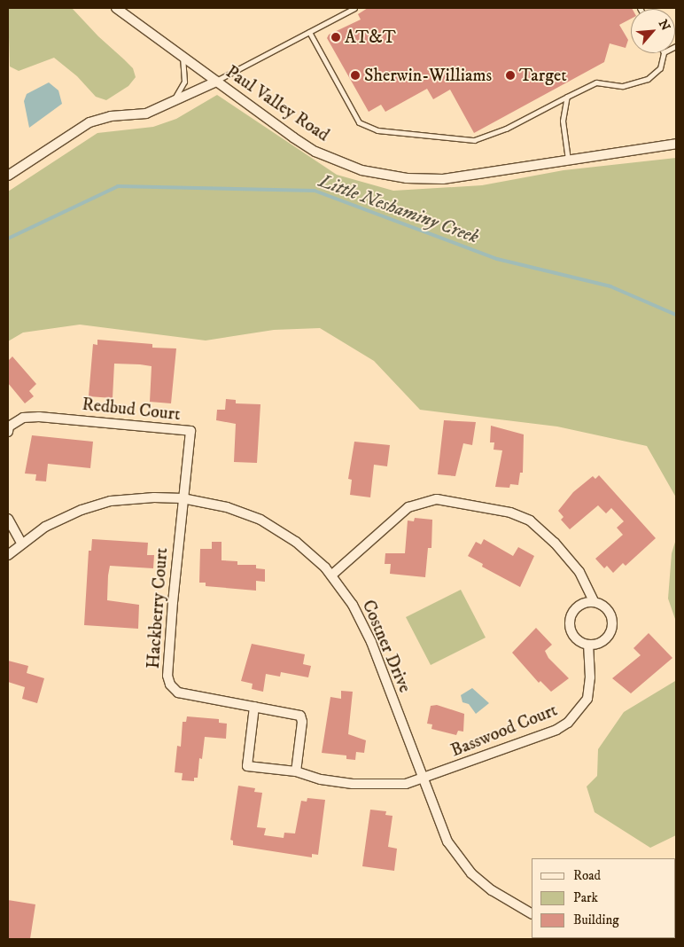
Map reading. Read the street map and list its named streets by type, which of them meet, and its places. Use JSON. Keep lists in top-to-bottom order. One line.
{"streets":{"street":["Paul Valley Road","Redbud Court","Hackberry Court","Costner Drive","Basswood Court"]},"crossings":[["Redbud Court","Hackberry Court"],["Redbud Court","Costner Drive"],["Hackberry Court","Costner Drive"],["Hackberry Court","Basswood Court"],["Costner Drive","Basswood Court"]],"water":["Little Neshaminy Creek"],"places":["AT&T","Sherwin-Williams","Target"],"legend":["Road","Park","Building"],"north":"top right"}
